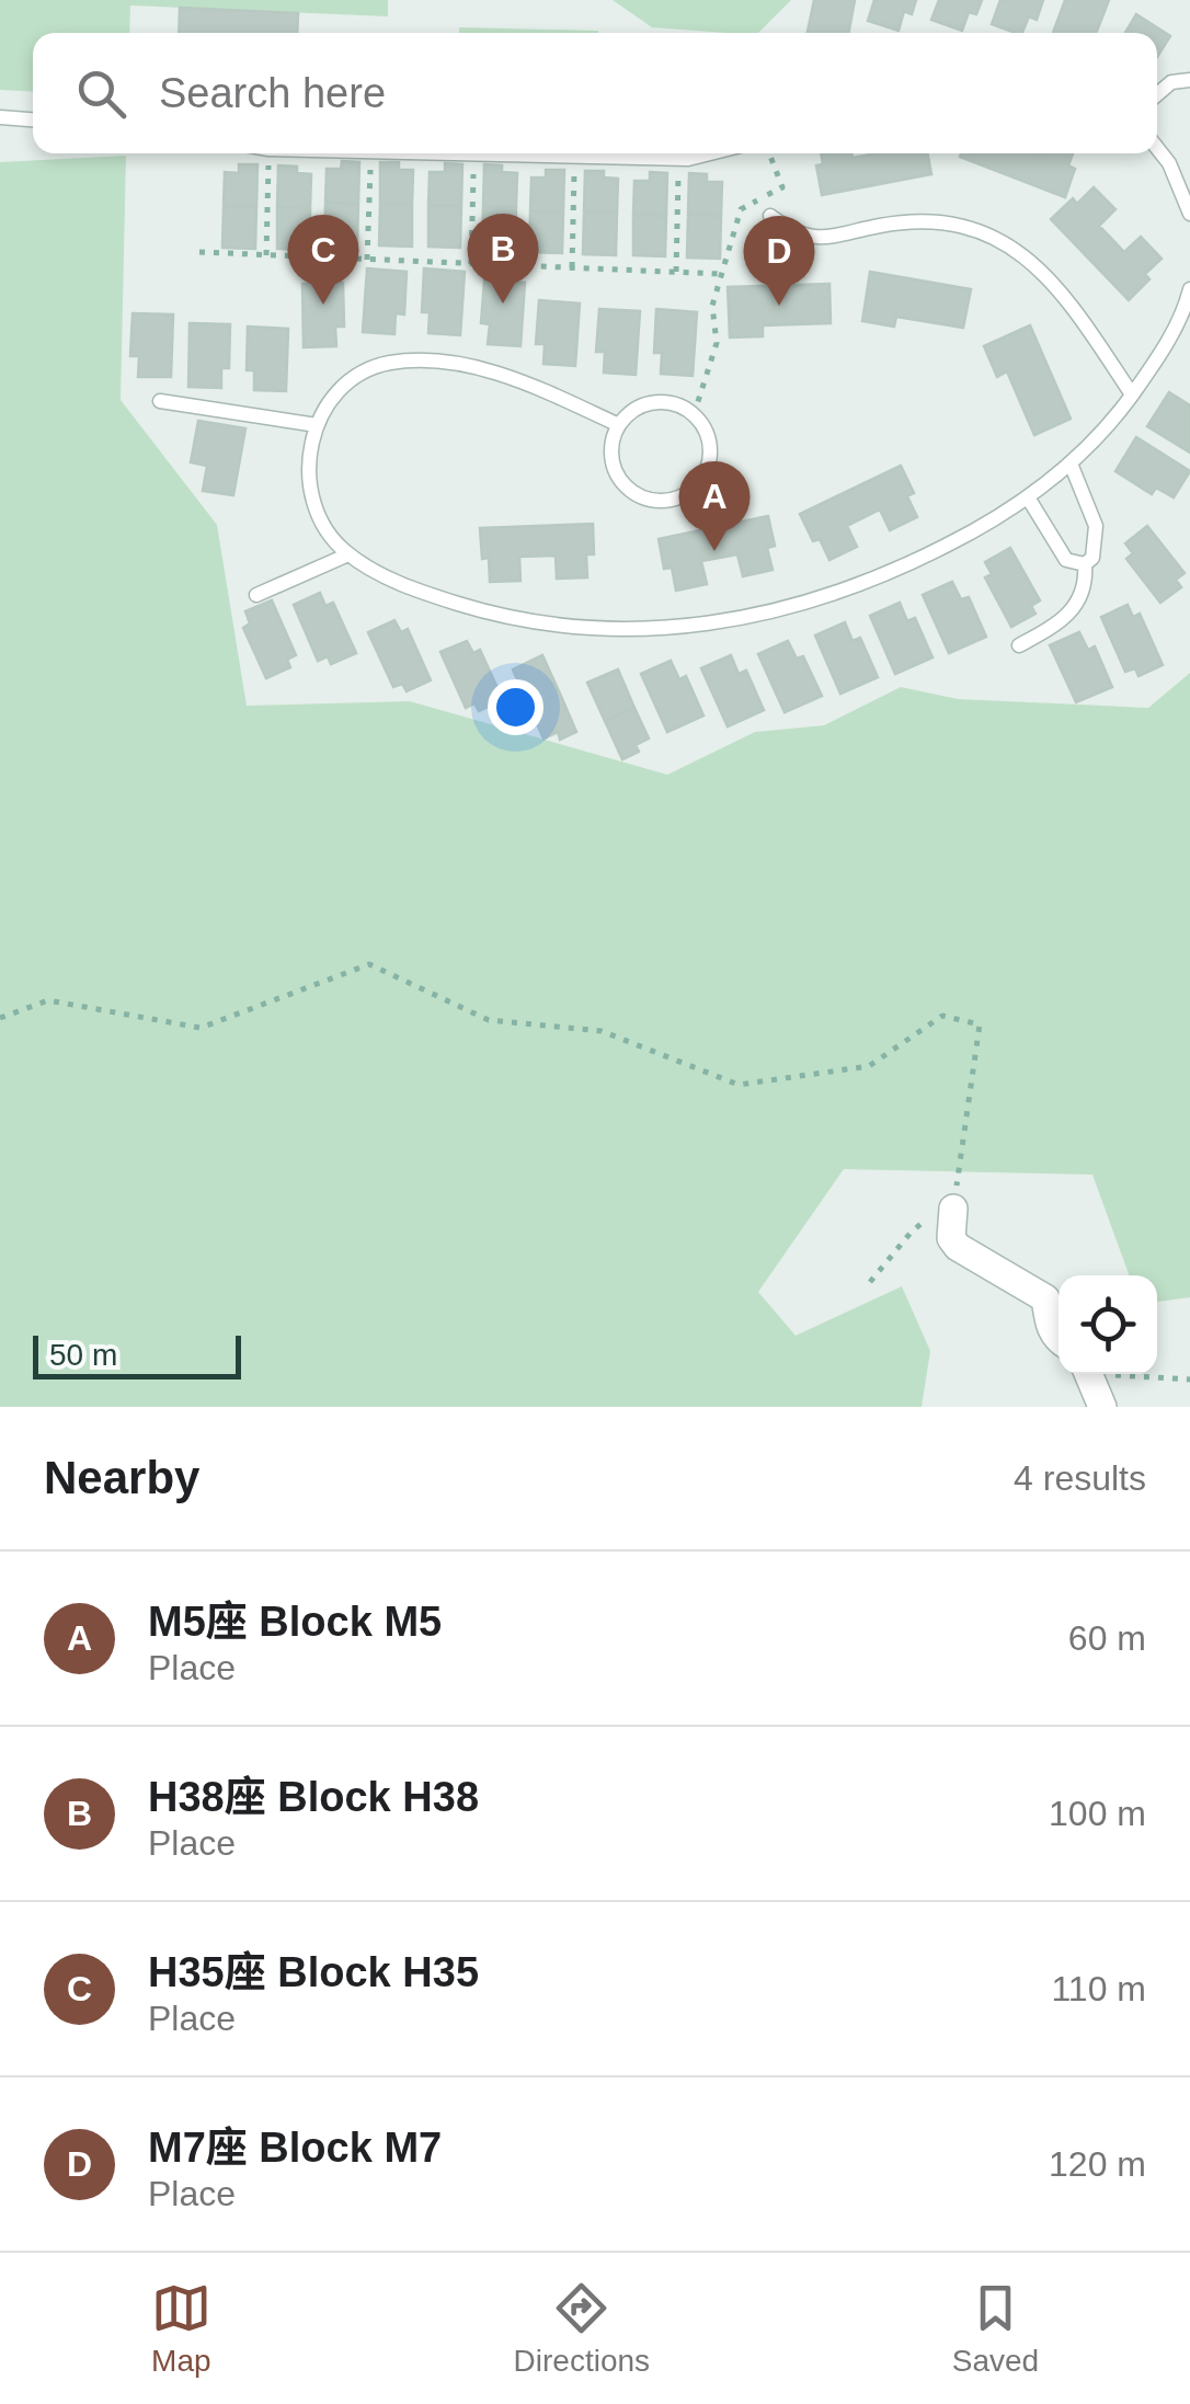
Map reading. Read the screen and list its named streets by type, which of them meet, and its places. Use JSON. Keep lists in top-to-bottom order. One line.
{"scale_bar":"50 m","page":{"search":"Search here","pins":["B","C","D","A"],"scale":"50 m","heading":["Nearby","4 results"],"list":[{"mark":"A","name":"M5座 Block M5","note":"Place","value":"60 m"},{"mark":"B","name":"H38座 Block H38","note":"Place","value":"100 m"},{"mark":"C","name":"H35座 Block H35","note":"Place","value":"110 m"},{"mark":"D","name":"M7座 Block M7","note":"Place","value":"120 m"}],"nav":["Map","Directions","Saved"]}}
